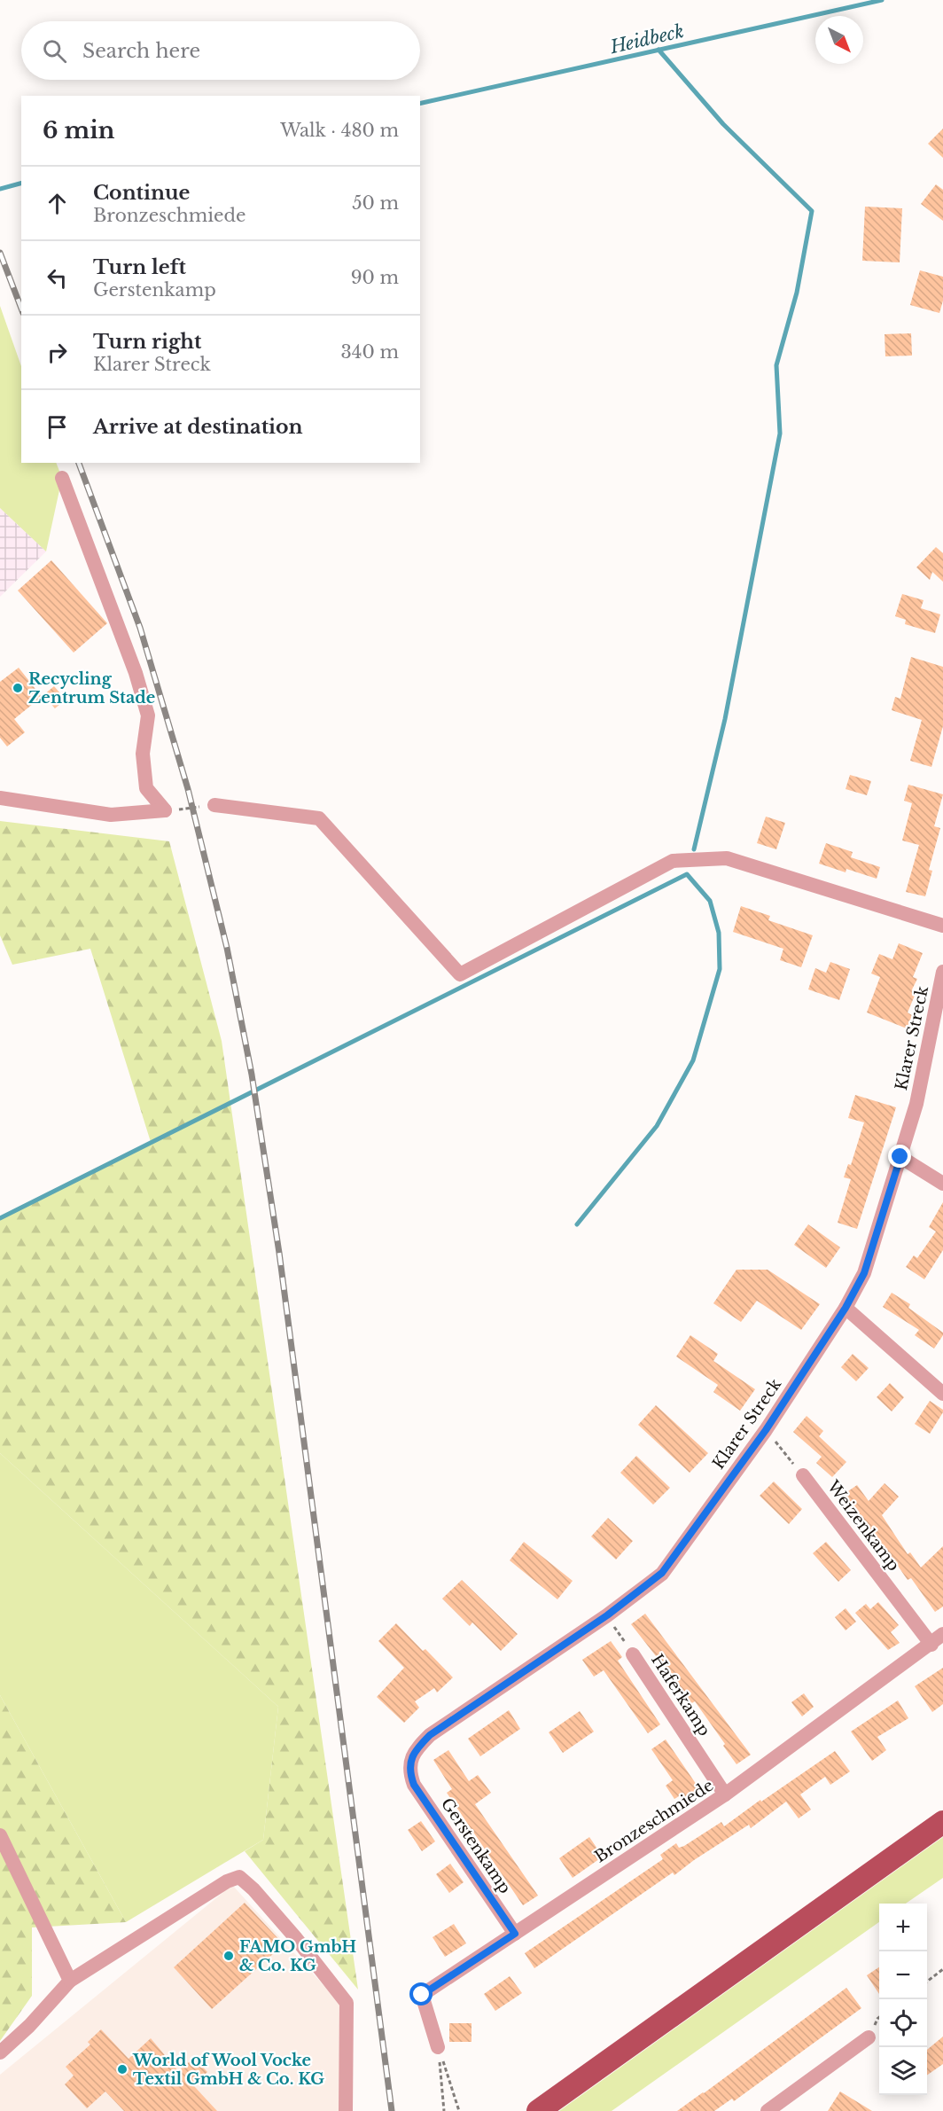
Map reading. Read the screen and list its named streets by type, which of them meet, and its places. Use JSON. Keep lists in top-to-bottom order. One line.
{"streets":{"street":["Klarer Streck","Weizenkamp","Haferkamp","Bronzeschmiede","Gerstenkamp"]},"crossings":[["Klarer Streck","Haferkamp"],["Klarer Streck","Gerstenkamp"],["Weizenkamp","Bronzeschmiede"],["Haferkamp","Bronzeschmiede"],["Bronzeschmiede","Gerstenkamp"]],"water":["Heidbeck"],"places":["Recycling Zentrum Stade","FAMO GmbH & Co. KG","World of Wool Vocke Textil GmbH & Co. KG"],"north":"bottom right","page":{"search":"Search here","heading":["6 min","Walk · 480 m"],"list":[["Continue","Bronzeschmiede","50 m"],["Turn left","Gerstenkamp","90 m"],["Turn right","Klarer Streck","340 m"],"Arrive at destination"],"map_buttons":["+","−"]}}
